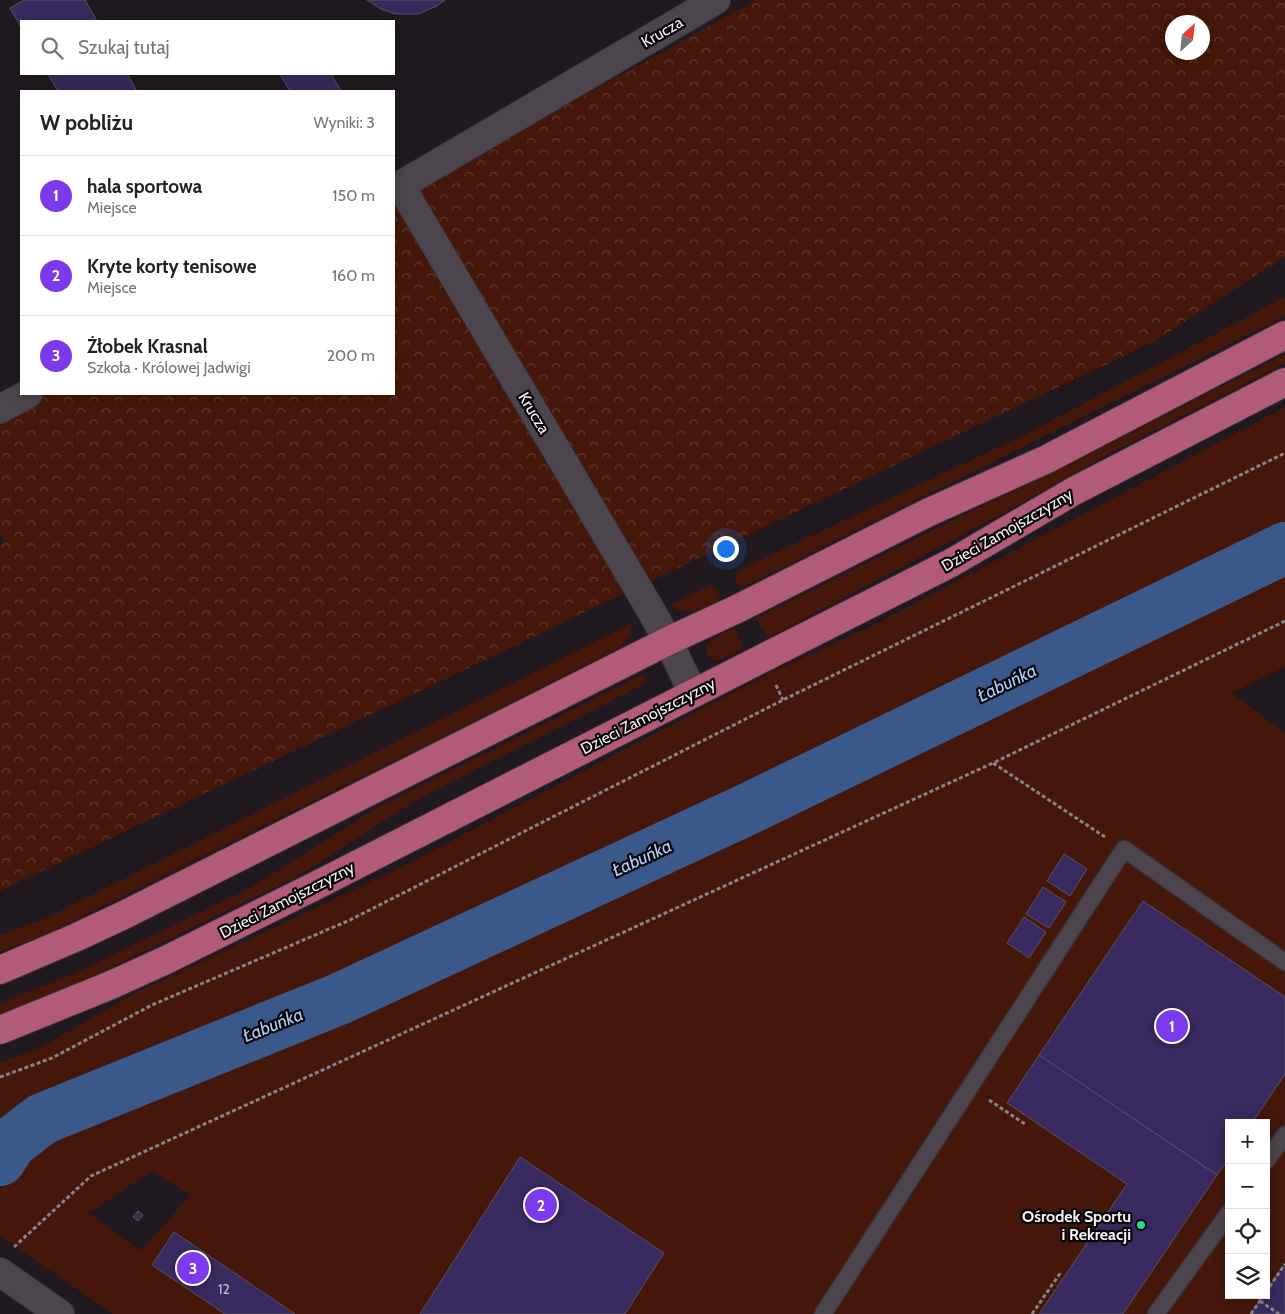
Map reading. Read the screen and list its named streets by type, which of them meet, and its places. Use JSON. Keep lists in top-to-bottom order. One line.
{"streets":{"main road":["Dzieci Zamojszczyzny"],"street":["Krucza"]},"crossings":[["Krucza","Dzieci Zamojszczyzny"]],"water":["Łabuńka"],"places":["Ośrodek Sportu i Rekreacji"],"house_numbers":["12"],"north":"top right","page":{"search":"Szukaj tutaj","heading":["W pobliżu","Wyniki: 3"],"list":[{"mark":"1","name":"hala sportowa","note":"Miejsce","value":"150 m"},{"mark":"2","name":"Kryte korty tenisowe","note":"Miejsce","value":"160 m"},{"mark":"3","name":"Żłobek Krasnal","note":"Szkoła · Królowej Jadwigi","value":"200 m"}],"pins":["1","2","3"],"map_buttons":["+","−"]}}
